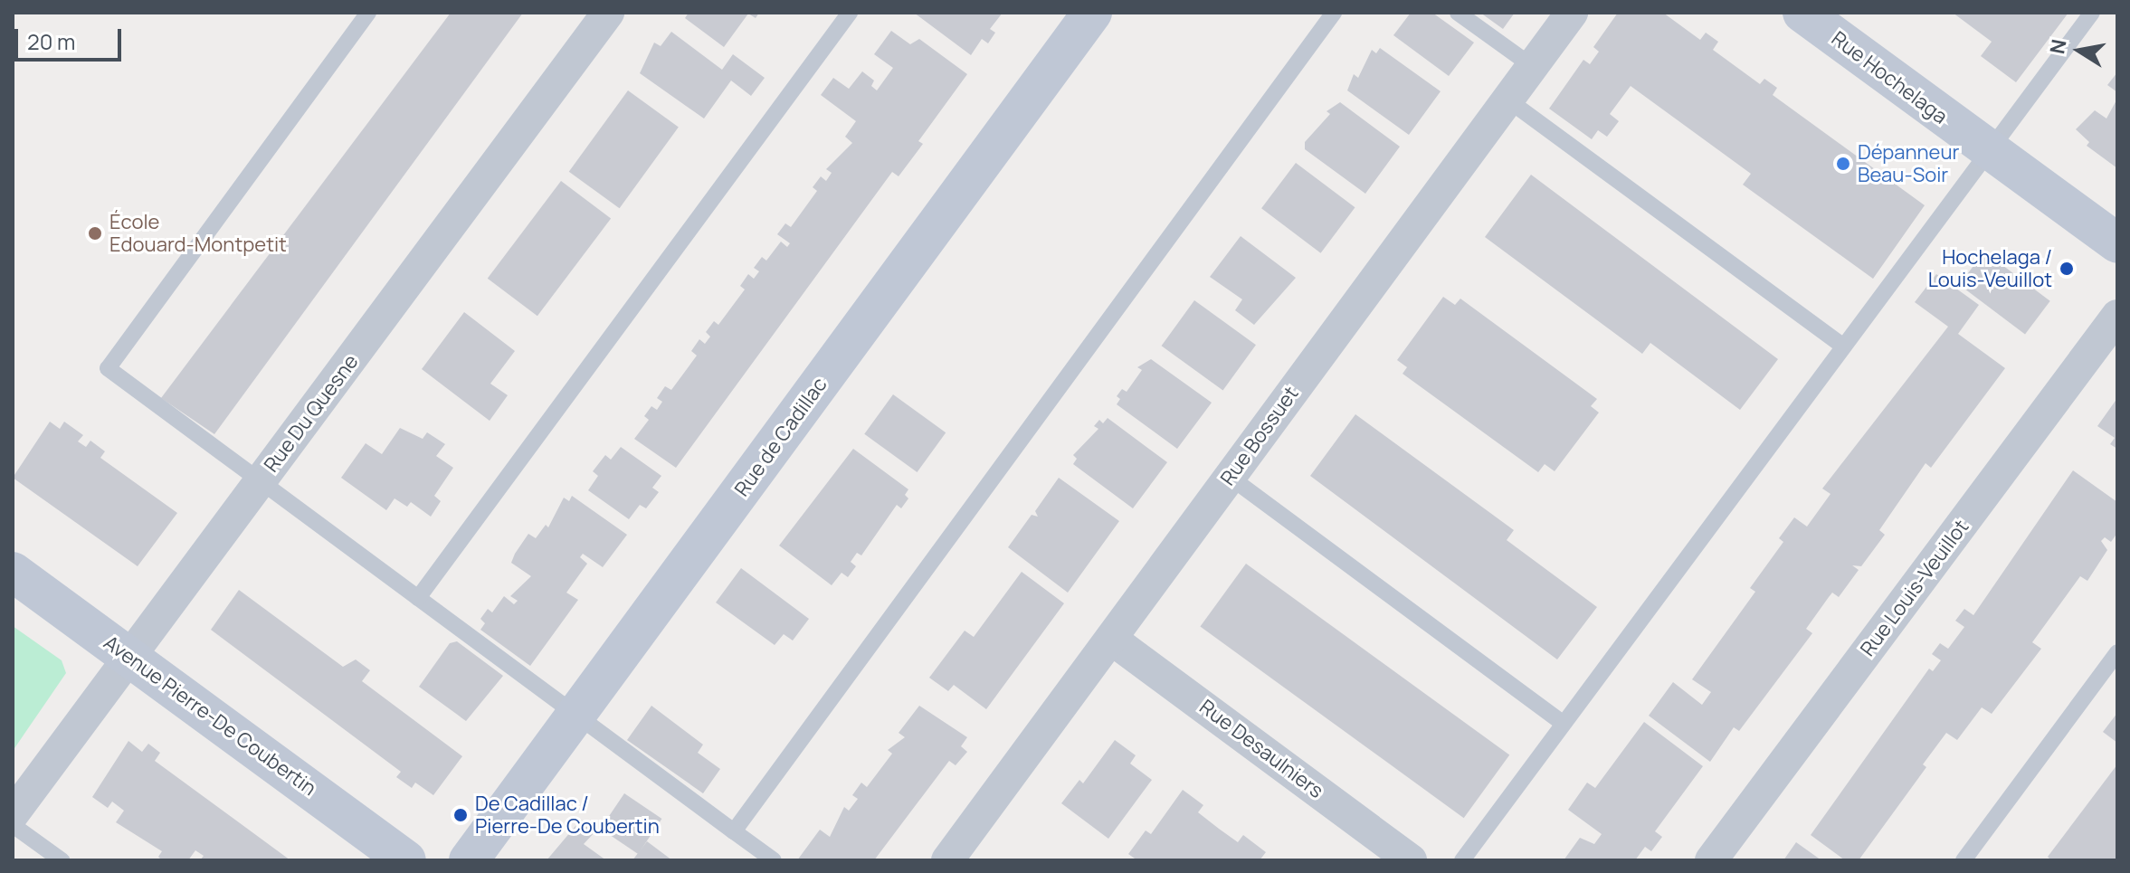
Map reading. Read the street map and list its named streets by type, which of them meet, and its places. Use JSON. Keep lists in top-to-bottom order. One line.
{"streets":{"street":["Rue Hochelaga","Rue Du Quesne","Rue Bossuet","Rue de Cadillac","Rue Louis-Veuillot","Avenue Pierre-De Coubertin","Rue Desaulniers"]},"crossings":[["Rue Du Quesne","Avenue Pierre-De Coubertin"],["Rue Bossuet","Rue Desaulniers"]],"places":["Dépanneur Beau-Soir","École Edouard-Montpetit","Hochelaga / Louis-Veuillot","De Cadillac / Pierre-De Coubertin"],"scale_bar":"20 m","north":"left"}
